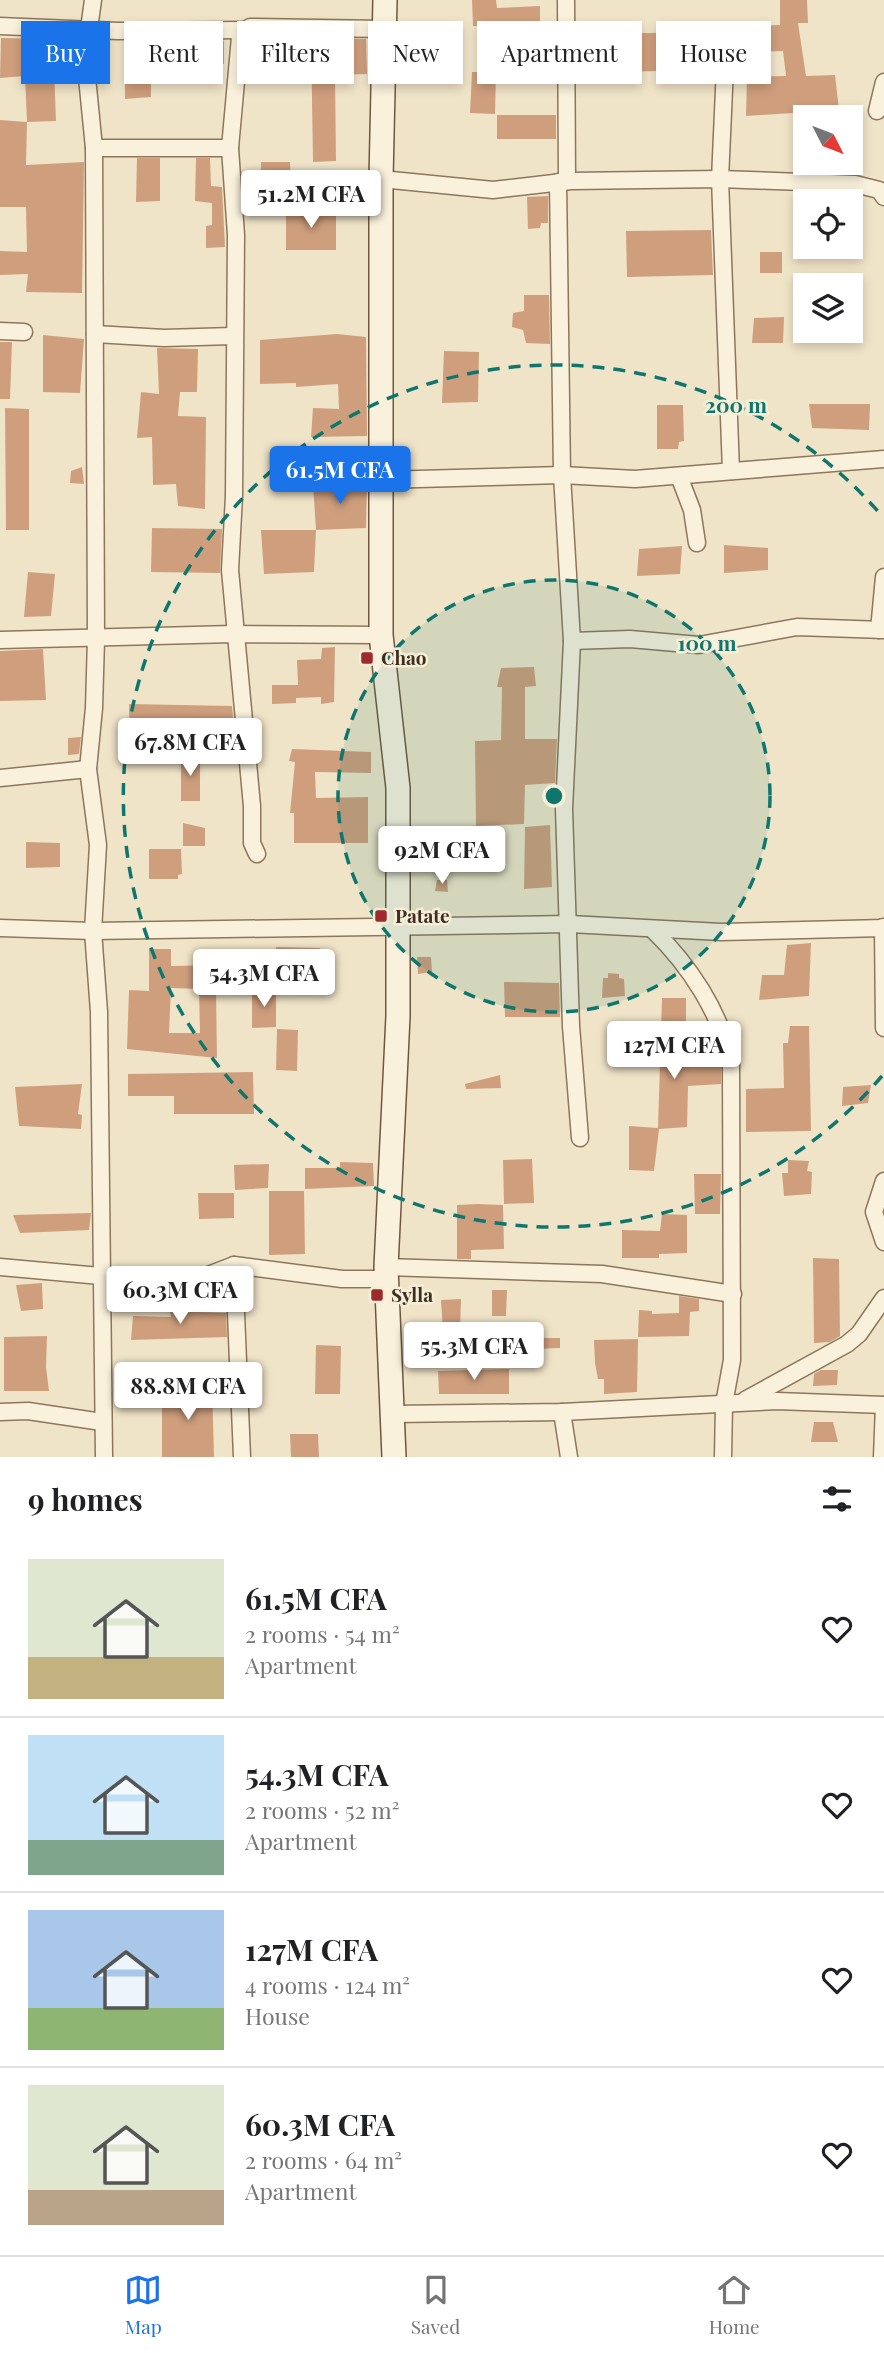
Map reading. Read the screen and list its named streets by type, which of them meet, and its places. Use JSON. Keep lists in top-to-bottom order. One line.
{"places":{"transit":["Chao","Patate","Sylla"]},"north":"bottom right","page":{"chip":["Buy","Rent","Filters","New","Apartment","House"],"price":["51.2M CFA","61.5M CFA","67.8M CFA","92M CFA","54.3M CFA","127M CFA","60.3M CFA","55.3M CFA","88.8M CFA"],"heading":"9 homes","list":[{"name":"61.5M CFA","note":"2 rooms · 54 m² · Apartment"},{"name":"54.3M CFA","note":"2 rooms · 52 m² · Apartment"},{"name":"127M CFA","note":"4 rooms · 124 m² · House"},{"name":"60.3M CFA","note":"2 rooms · 64 m² · Apartment"}],"tabs":["Map","Saved","Home"]},"rings":["200 m","100 m"]}
